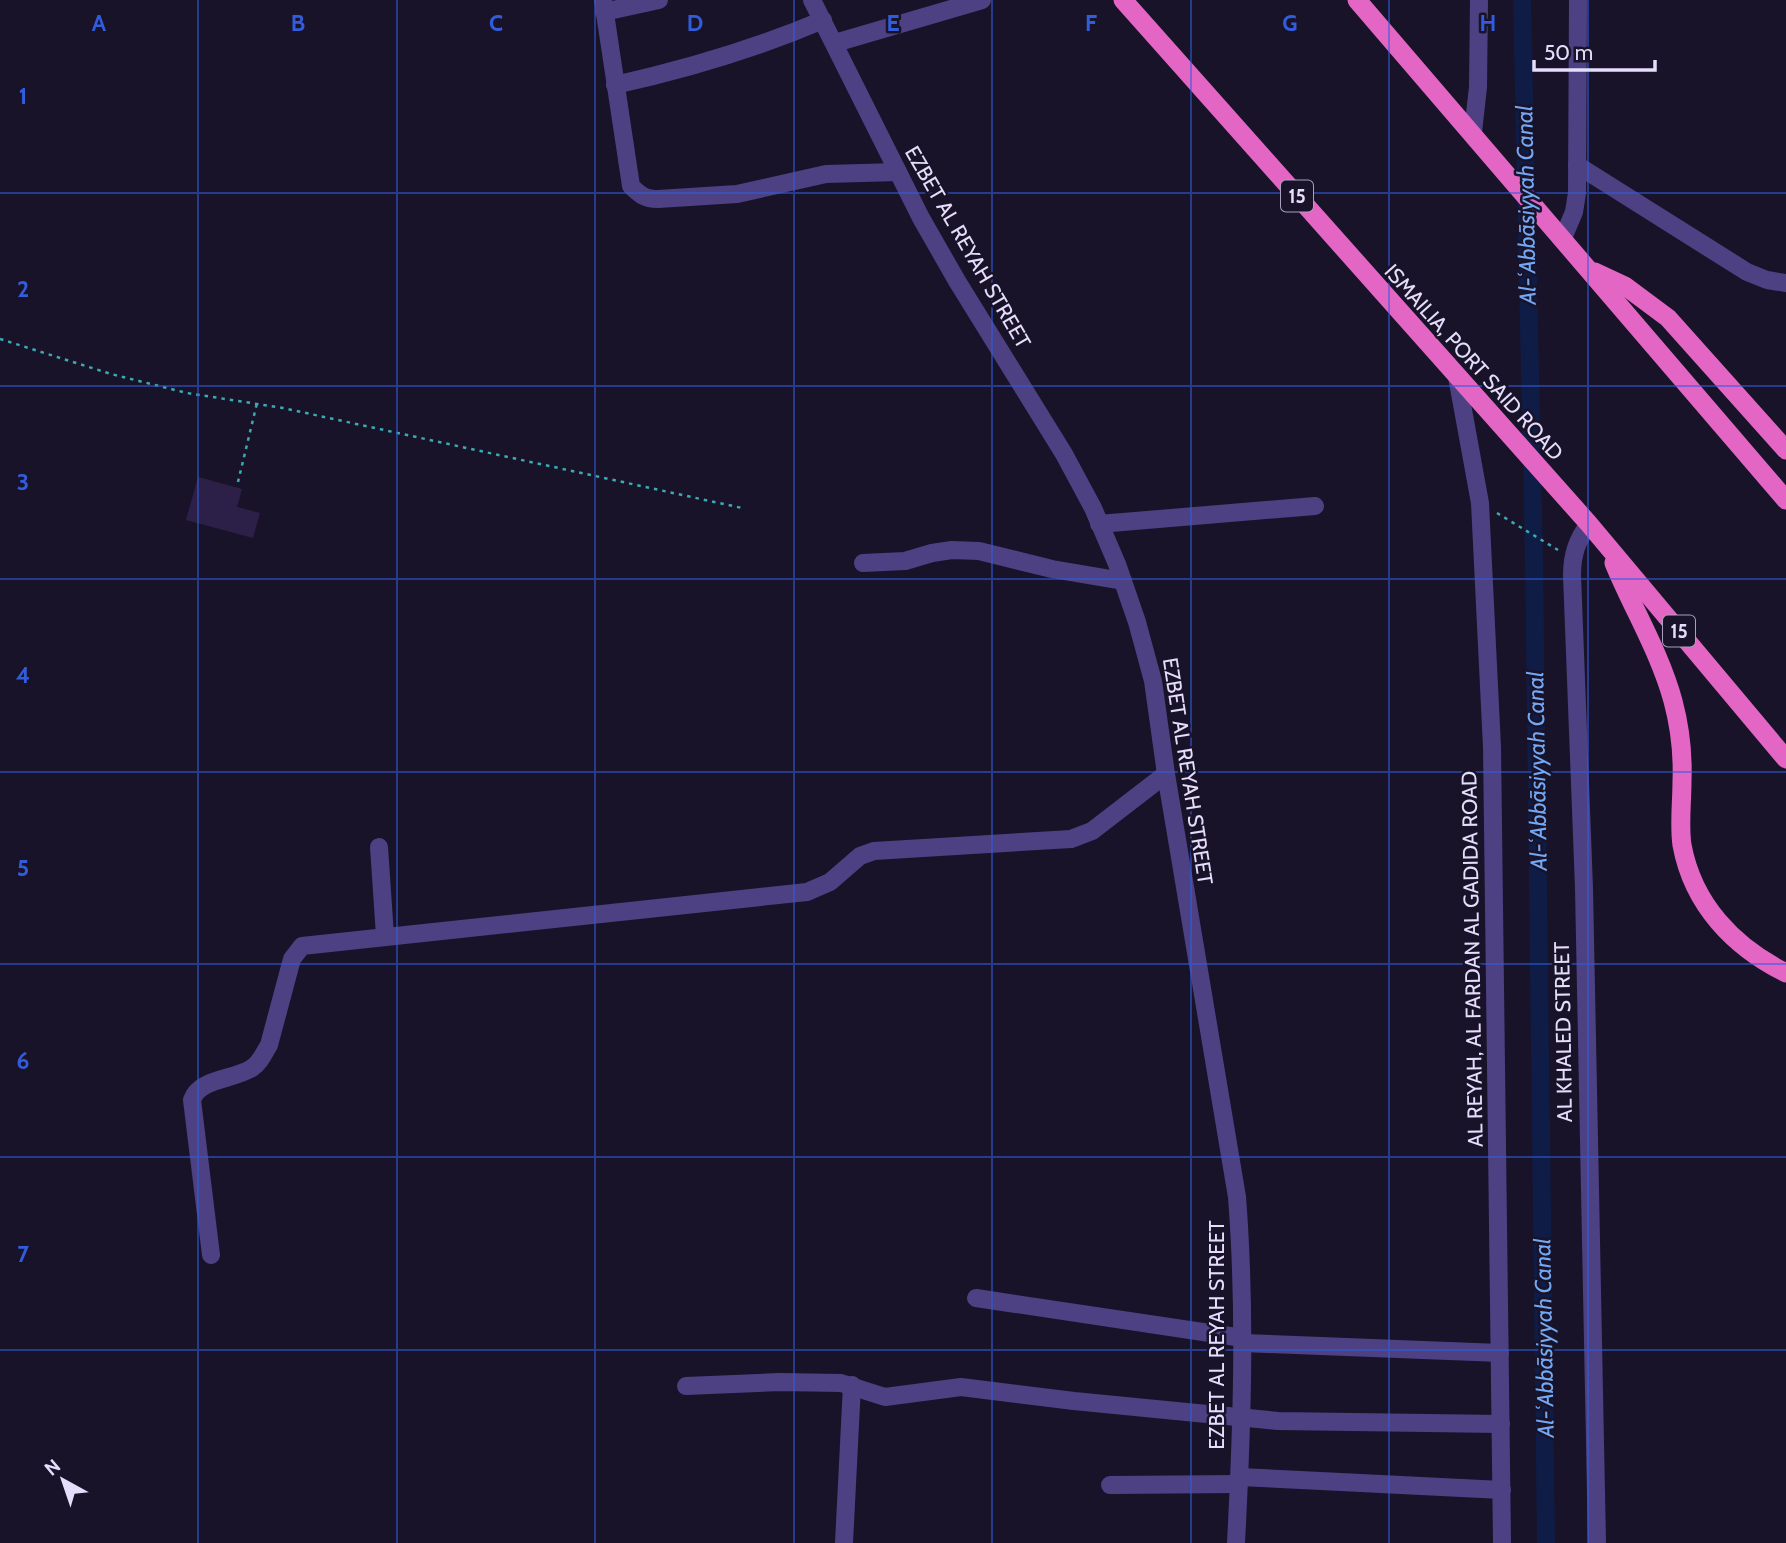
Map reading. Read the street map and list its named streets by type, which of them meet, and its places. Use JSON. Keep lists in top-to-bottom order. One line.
{"streets":{"highway":["15","ISMAILIA, PORT SAID ROAD"],"street":["EZBET AL REYAH STREET","AL REYAH, AL FARDAN AL GADIDA ROAD","AL KHALED STREET"]},"crossings":[["ISMAILIA, PORT SAID ROAD","AL REYAH, AL FARDAN AL GADIDA ROAD"],["ISMAILIA, PORT SAID ROAD","AL KHALED STREET"]],"water":["Al-ʿAbbāsiyyah Canal"],"scale_bar":"50 m","north":"top left","grid":{"columns":["A","B","C","D","E","F","G","H"],"rows":["1","2","3","4","5","6","7"]}}
